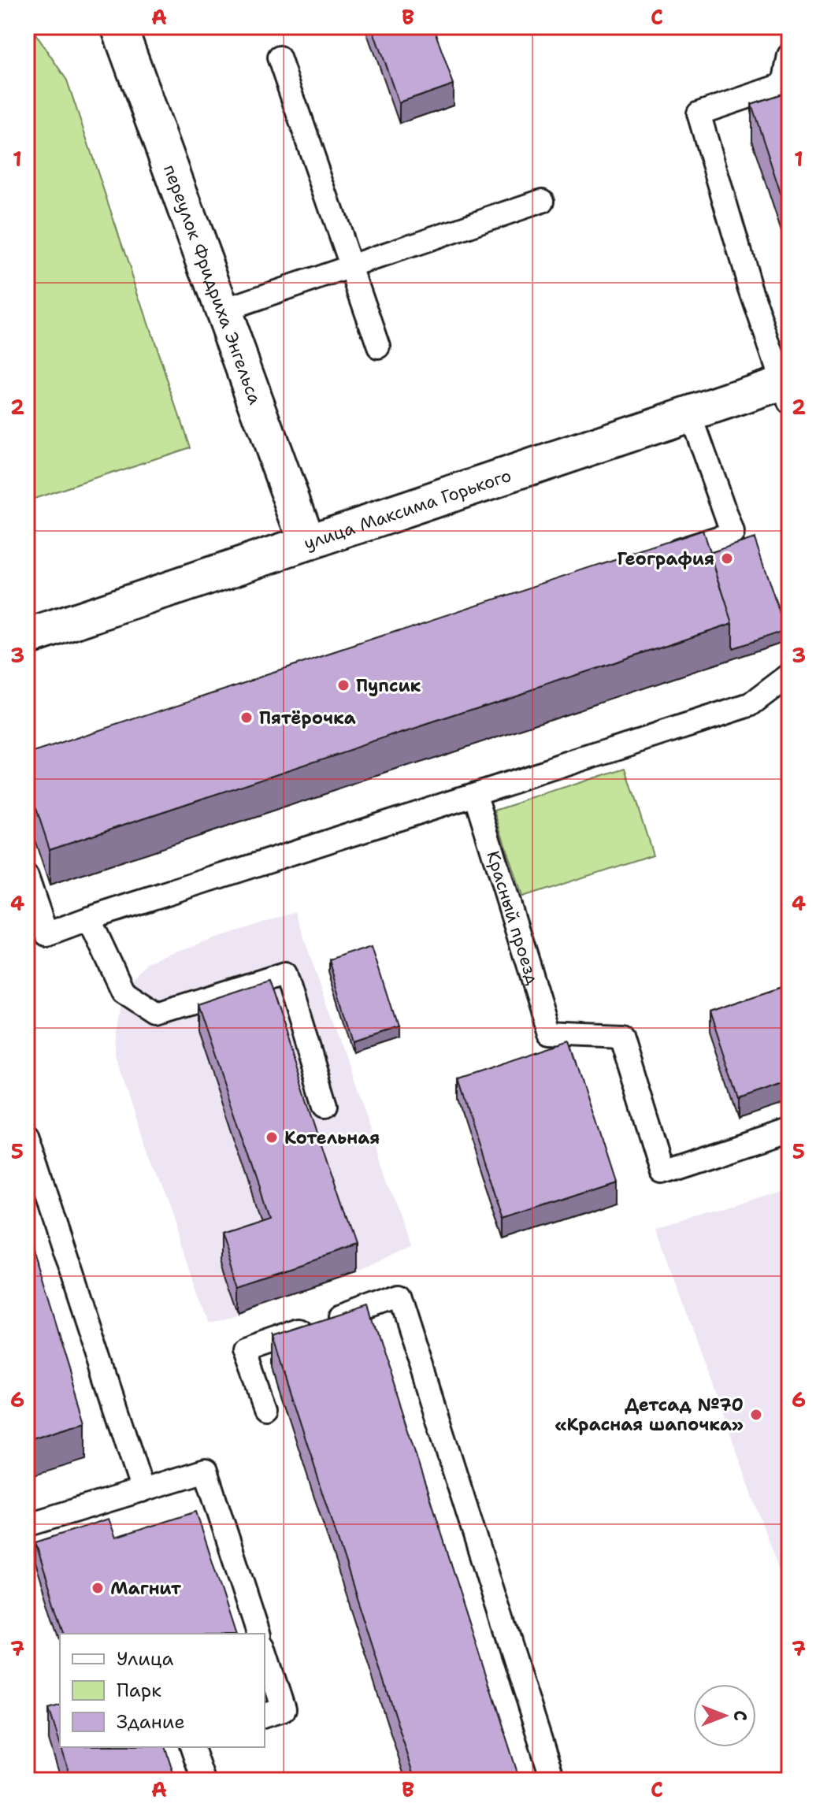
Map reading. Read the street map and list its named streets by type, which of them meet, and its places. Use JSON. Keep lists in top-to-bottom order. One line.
{"streets":{"street":["переулок Фридриха Энгельса","улица Максима Горького"],"lane":["Красный проезд"]},"crossings":[["переулок Фридриха Энгельса","улица Максима Горького"]],"places":["География","Пупсик","Пятёрочка","Котельная","Детсад №70 «Красная шапочка»","Магнит"],"legend":["Улица","Парк","Здание"],"north":"right","grid":{"columns":["A","B","C"],"rows":["1","2","3","4","5","6","7"]}}
